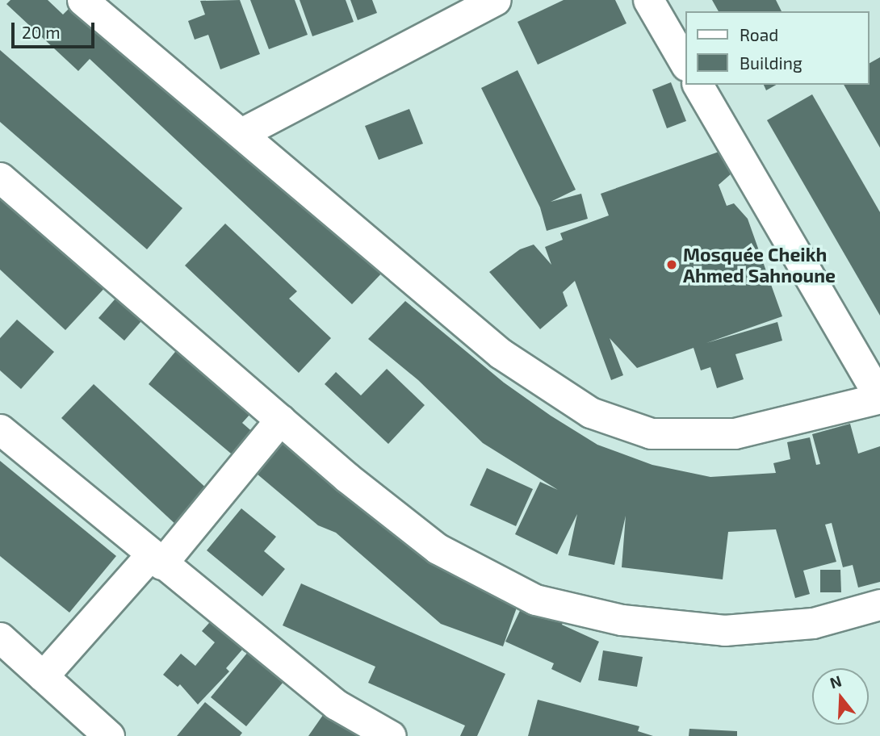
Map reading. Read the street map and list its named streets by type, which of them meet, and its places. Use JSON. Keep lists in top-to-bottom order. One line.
{"places":["Mosquée Cheikh Ahmed Sahnoune"],"legend":["Road","Building"],"scale_bar":"20 m","north":"top"}
